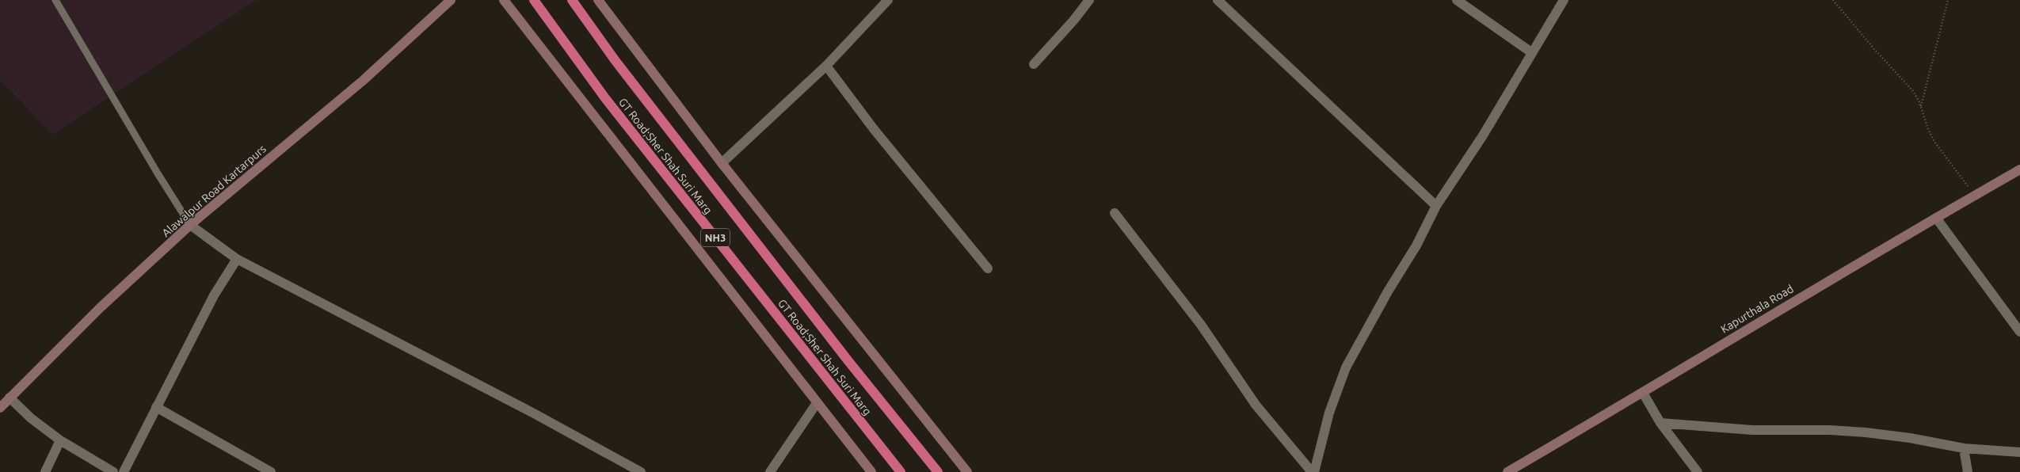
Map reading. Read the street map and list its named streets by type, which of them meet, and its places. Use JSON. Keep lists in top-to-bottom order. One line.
{"streets":{"highway":["GT Road;Sher Shah Suri Marg","NH3"],"main road":["Alawalpur Road Kartarpurs","Kapurthala Road"]}}
